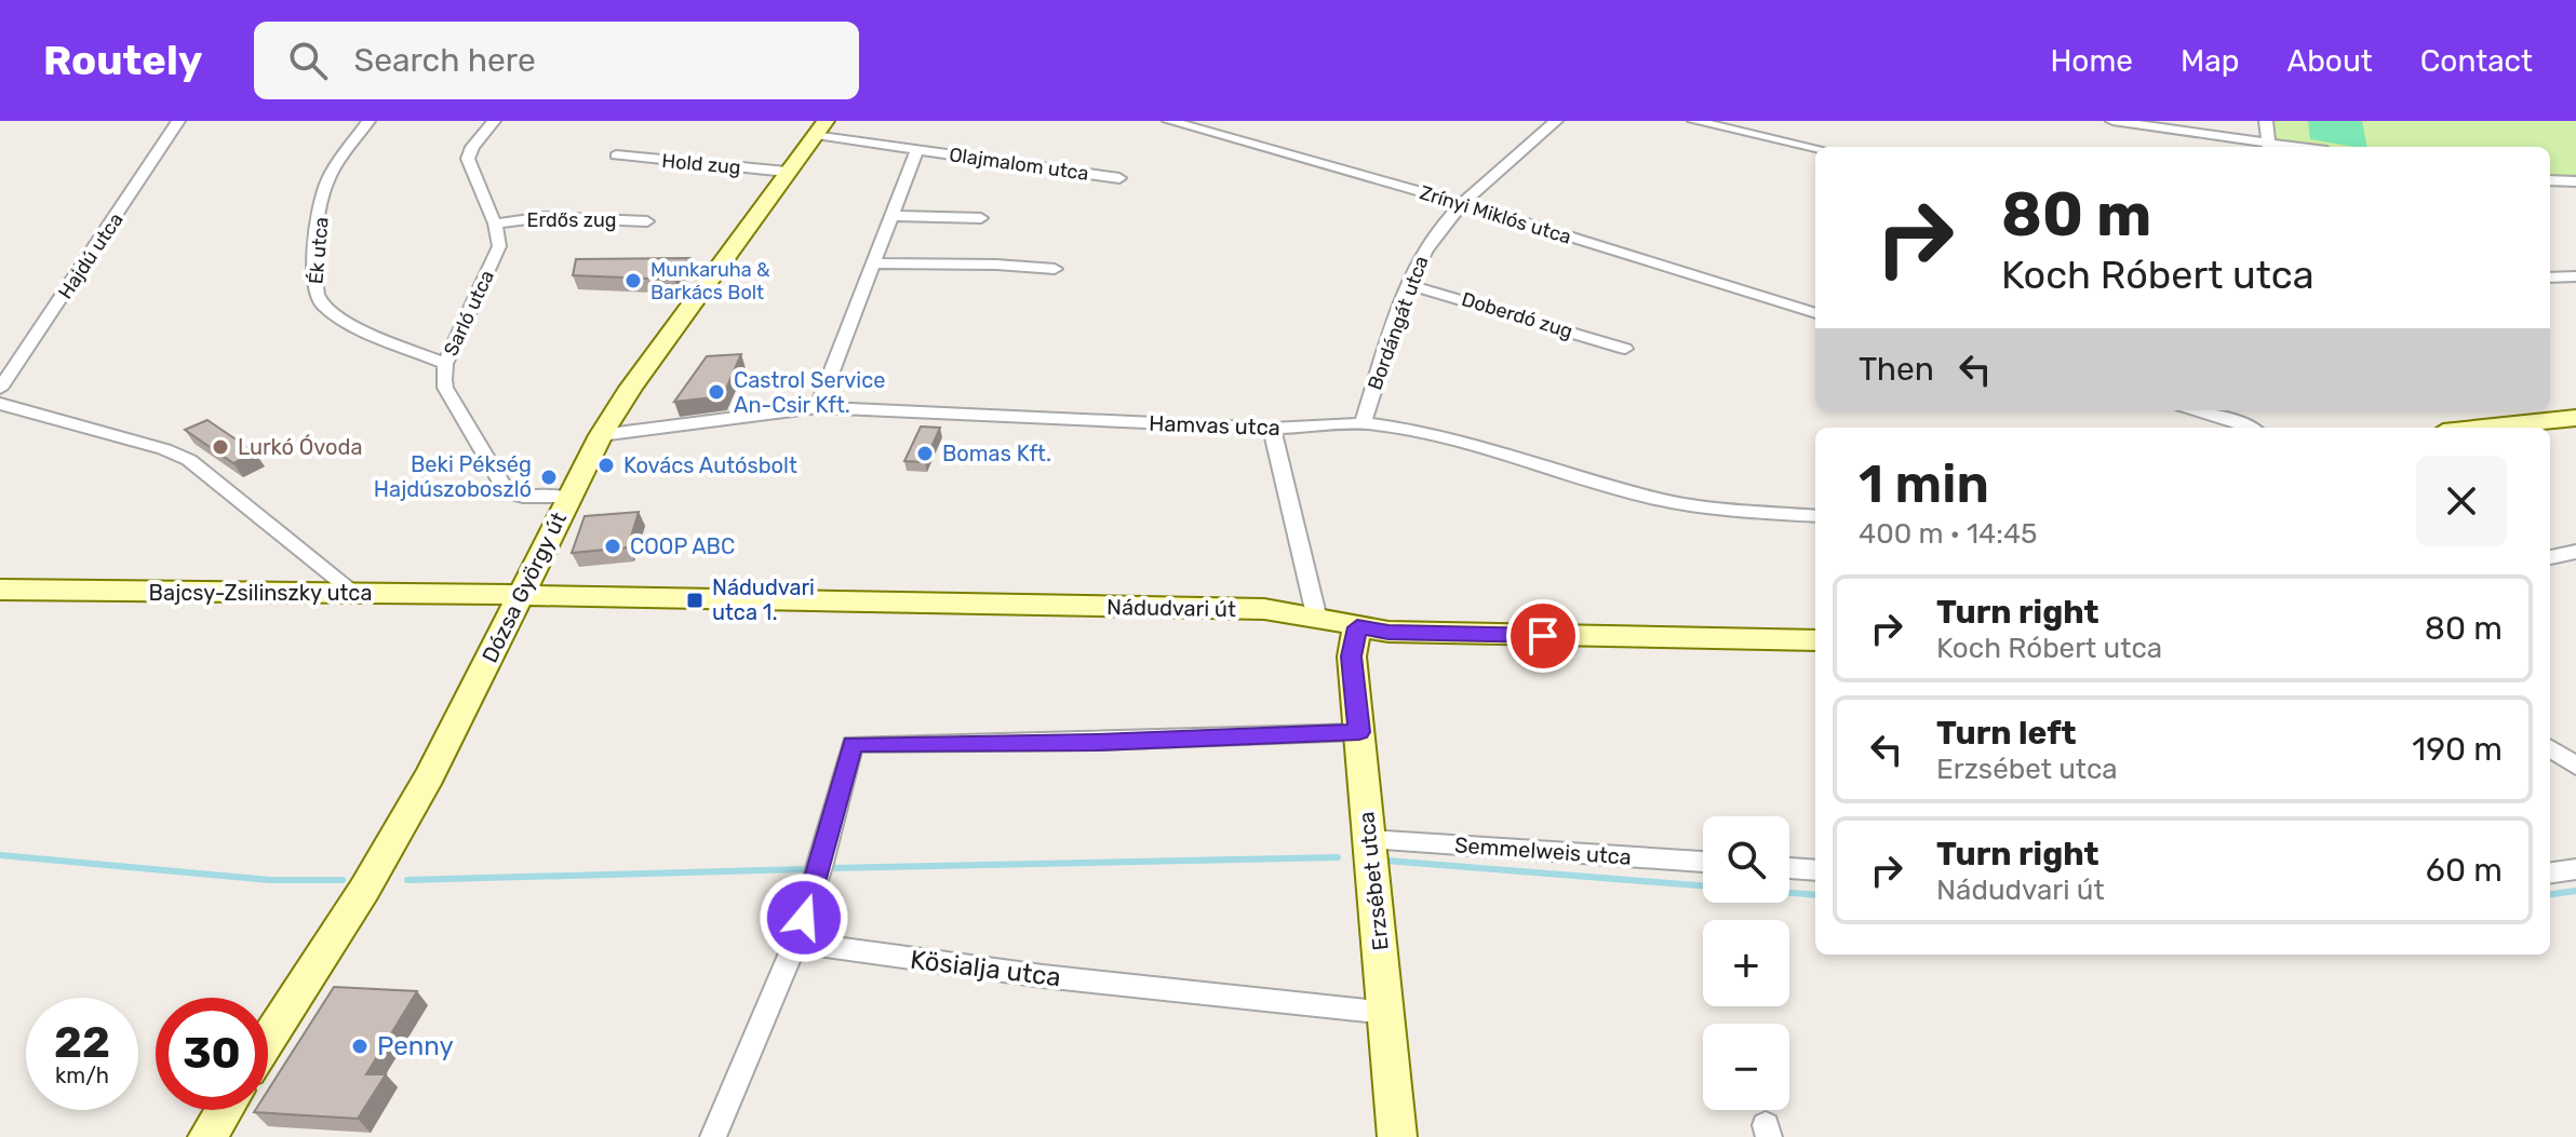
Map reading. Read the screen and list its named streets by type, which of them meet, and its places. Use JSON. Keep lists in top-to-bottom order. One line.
{"streets":{"main road":["Dózsa György út","Bajcsy-Zsilinszky utca","Nádudvari út","Erzsébet utca"],"street":["Hold zug","Olajmalom utca","Zrínyi Miklós utca","Erdős zug","Ék utca","Hajdú utca","Sarló utca","Doberdó zug","Bordángát utca","Hamvas utca","Semmelweis utca","Kösialja utca"]},"crossings":[["Hold zug","Dózsa György út"],["Olajmalom utca","Dózsa György út"],["Zrínyi Miklós utca","Bordángát utca"],["Erdős zug","Sarló utca"],["Ék utca","Sarló utca"],["Sarló utca","Dózsa György út"],["Doberdó zug","Bordángát utca"],["Bordángát utca","Hamvas utca"],["Hamvas utca","Dózsa György út"],["Dózsa György út","Bajcsy-Zsilinszky utca"],["Dózsa György út","Nádudvari út"],["Bajcsy-Zsilinszky utca","Nádudvari út"],["Nádudvari út","Erzsébet utca"],["Semmelweis utca","Erzsébet utca"],["Erzsébet utca","Kösialja utca"]],"places":{"other":["Munkaruha & Barkács Bolt","Castrol Service An-Csir Kft.","Lurkó Óvoda","Bomas Kft.","Kovács Autósbolt","Beki Pékség Hajdúszoboszló","COOP ABC","Penny"],"transit":["Nádudvari utca 1."]},"page":{"header":"Routely","search":"Search here","nav":["Home","Map","About","Contact"],"turn":["80 m","Koch Róbert utca"],"then":"Then","heading":["1 min","400 m · 14:45"],"list":[{"name":"Turn right","note":"Koch Róbert utca","value":"80 m"},{"name":"Turn left","note":"Erzsébet utca","value":"190 m"},{"name":"Turn right","note":"Nádudvari út","value":"60 m"}],"map_buttons":["+","−"],"speed":"22 km/h","limit":"30"}}
